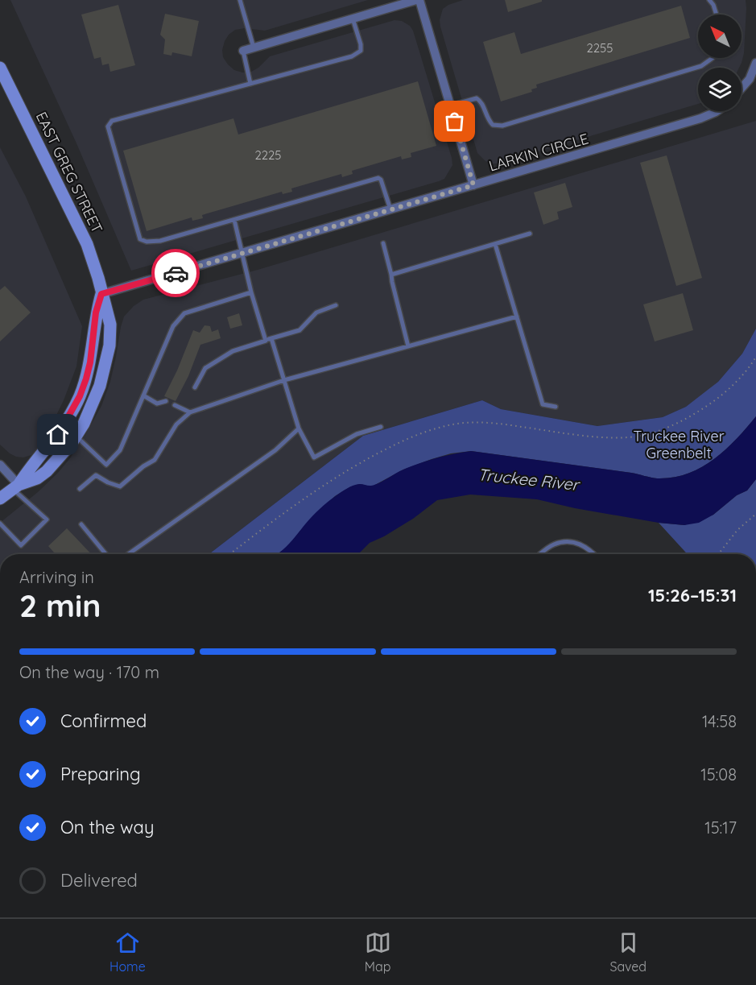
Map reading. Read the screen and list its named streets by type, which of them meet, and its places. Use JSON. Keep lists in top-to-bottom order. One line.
{"streets":{"main road":["EAST GREG STREET"],"street":["LARKIN CIRCLE"]},"crossings":[["LARKIN CIRCLE","EAST GREG STREET"]],"water":["Truckee River"],"parks":["Truckee River Greenbelt"],"house_numbers":["2255","2225"],"north":"top left","page":{"heading":["2 min","Arriving in","15:26–15:31"],"bar":"On the way · 170 m","list":[["Confirmed","14:58"],["Preparing","15:08"],["On the way","15:17"],"Delivered"],"tabs":["Home","Map","Saved"]}}
